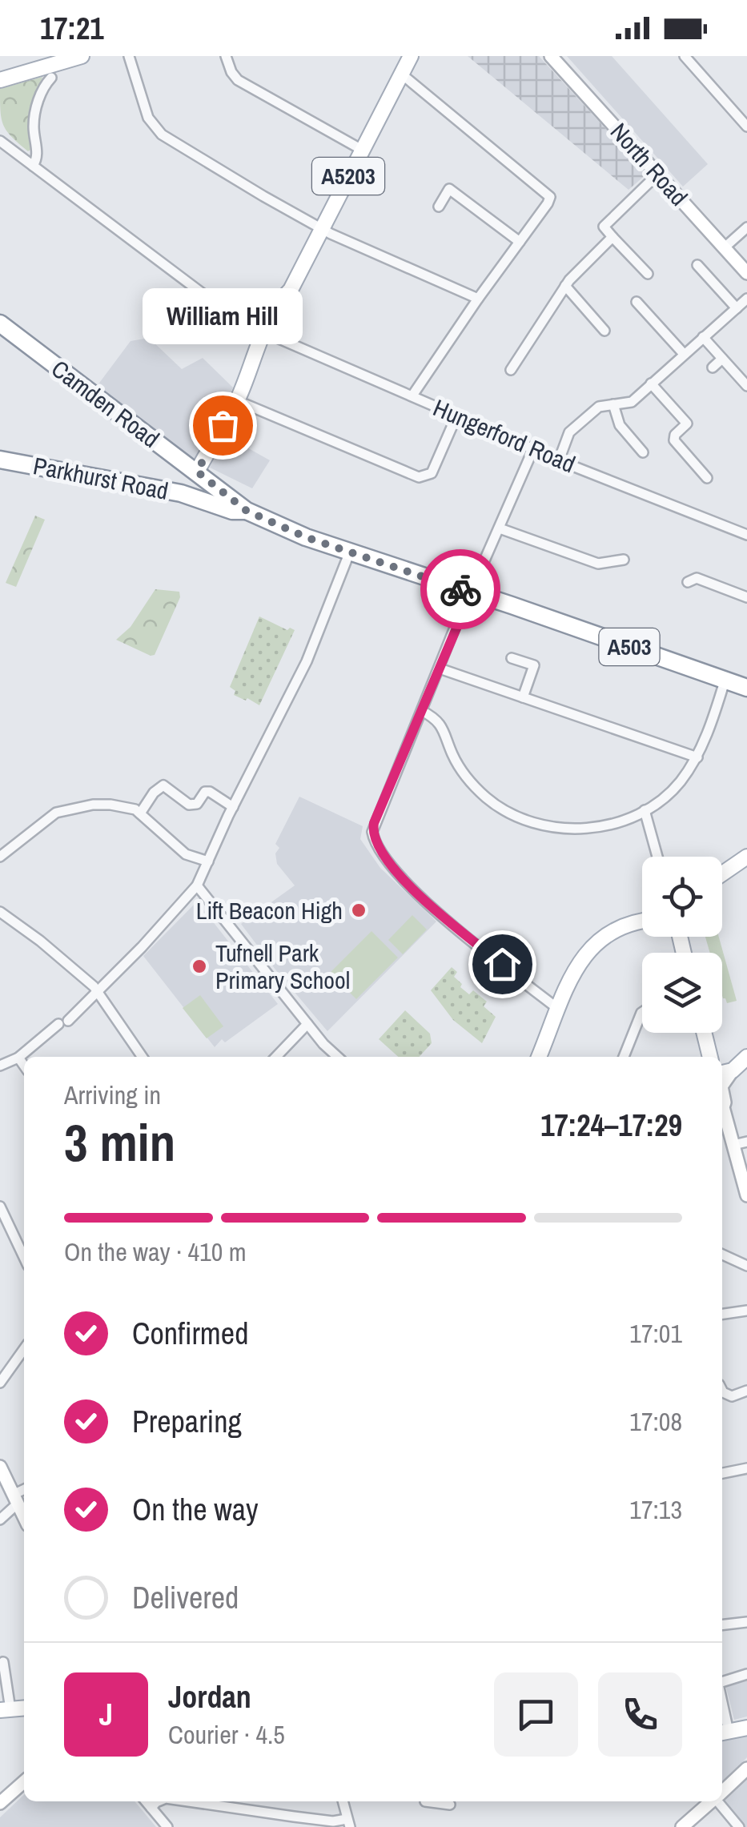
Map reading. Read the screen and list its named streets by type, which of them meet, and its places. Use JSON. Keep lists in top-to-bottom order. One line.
{"streets":{"highway":["Camden Road","Parkhurst Road","A503"],"main road":["A5203"],"street":["North Road","Hungerford Road"]},"crossings":[["A5203","Camden Road"],["A5203","Hungerford Road"],["Camden Road","Parkhurst Road"]],"places":["William Hill","Lift Beacon High","Tufnell Park Primary School"],"page":{"status":"17:21","bubble":"William Hill","heading":["3 min","Arriving in","17:24–17:29"],"panel":["Jordan","Courier · 4.5"],"bar":"On the way · 410 m","list":[["Confirmed","17:01"],["Preparing","17:08"],["On the way","17:13"],"Delivered"],"round":"J"}}
